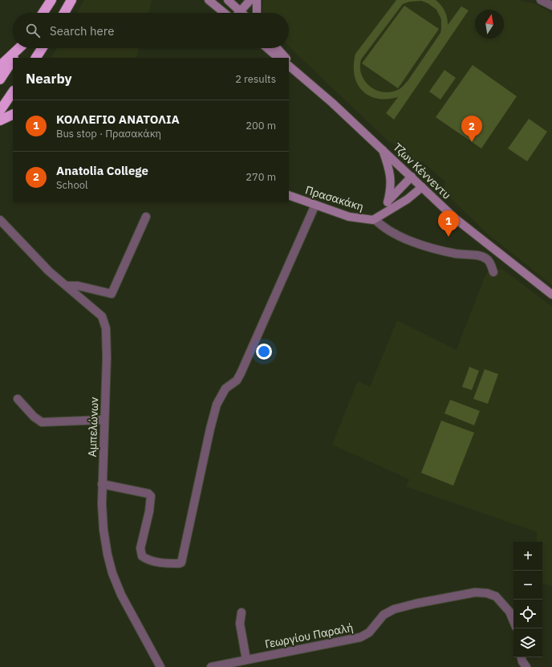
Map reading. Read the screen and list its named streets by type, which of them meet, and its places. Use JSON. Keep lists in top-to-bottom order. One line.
{"streets":{"main road":["Τζων Κέννεντυ","Πρασακάκη"],"street":["Αμπελώνων","Γεωργίου Παραλή"]},"north":"top","page":{"search":"Search here","heading":["Nearby","2 results"],"list":[{"mark":"1","name":"ΚΟΛΛΕΓΙΟ ΑΝΑΤΟΛΙΑ","note":"Bus stop · Πρασακάκη","value":"200 m"},{"mark":"2","name":"Anatolia College","note":"School","value":"270 m"}],"pins":["2","1"],"map_buttons":["+","−"]}}
